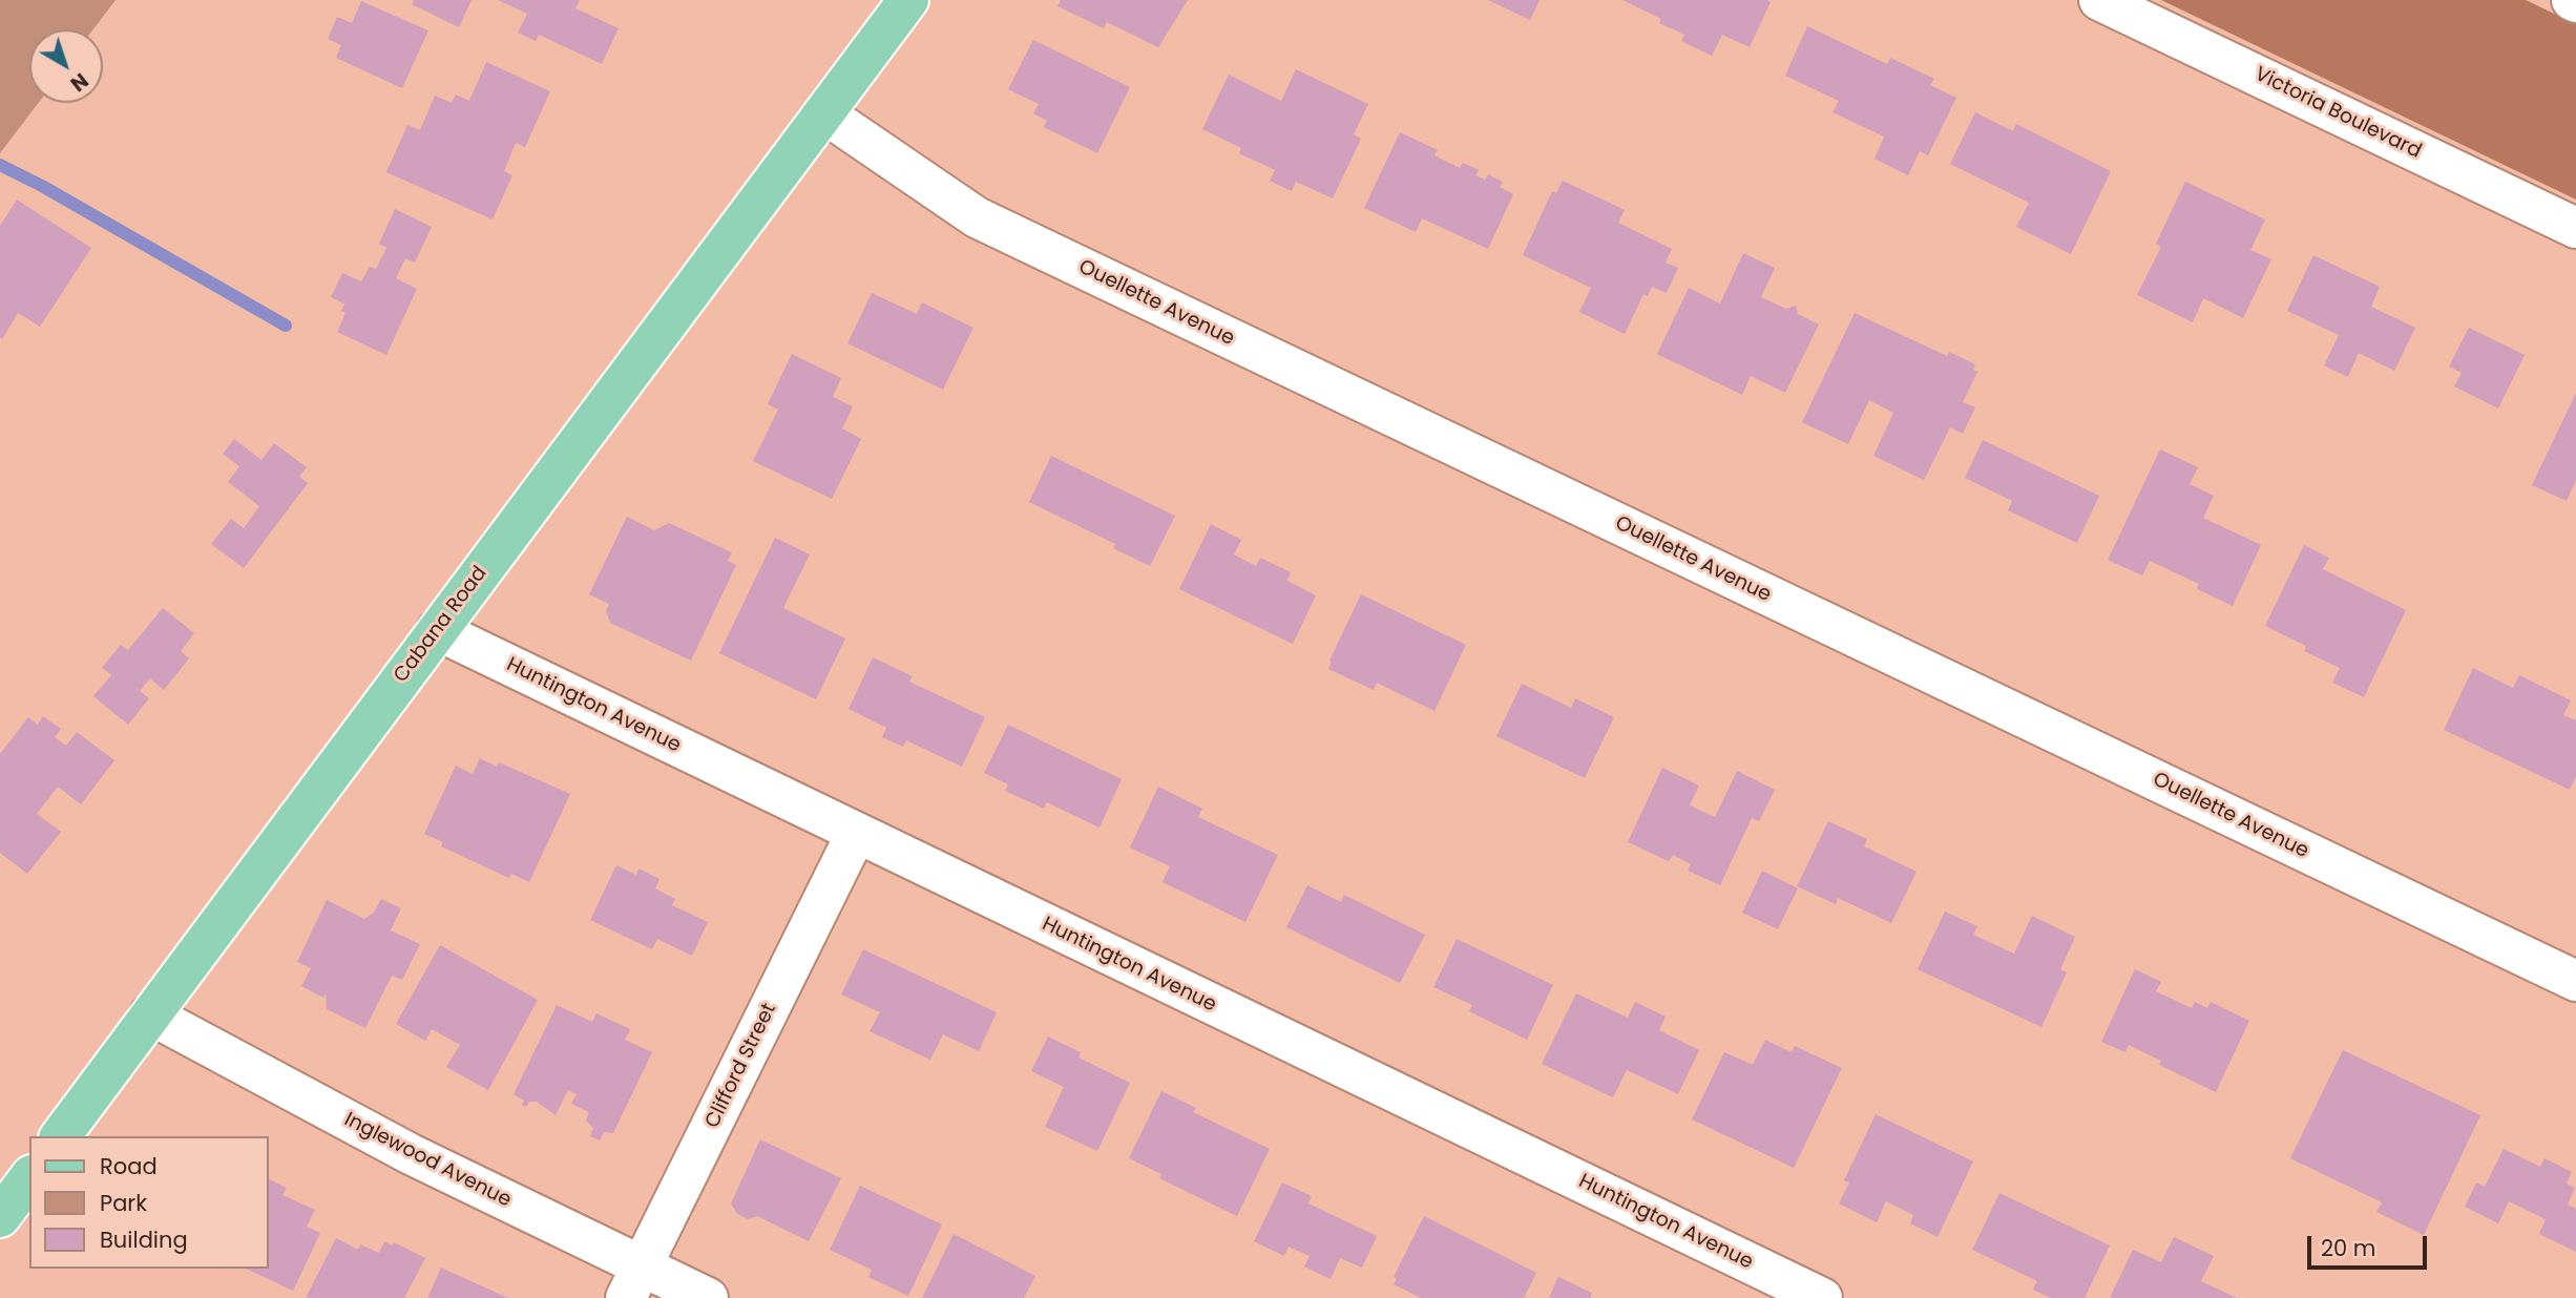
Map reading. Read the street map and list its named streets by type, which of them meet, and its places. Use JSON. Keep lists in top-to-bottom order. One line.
{"streets":{"main road":["Cabana Road"],"street":["Victoria Boulevard","Ouellette Avenue","Huntington Avenue","Clifford Street","Inglewood Avenue"]},"crossings":[["Ouellette Avenue","Cabana Road"],["Cabana Road","Huntington Avenue"],["Cabana Road","Inglewood Avenue"],["Huntington Avenue","Clifford Street"],["Clifford Street","Inglewood Avenue"]],"legend":["Road","Park","Building"],"scale_bar":"20 m","north":"bottom right"}
